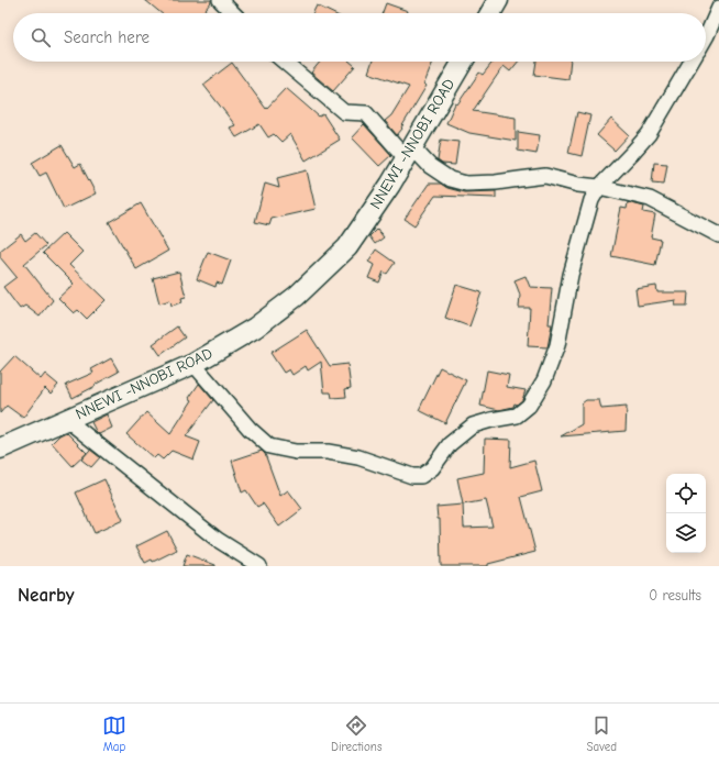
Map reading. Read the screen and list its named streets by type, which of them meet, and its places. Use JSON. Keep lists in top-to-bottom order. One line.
{"streets":{"main road":["NNEWI -NNOBI ROAD"]},"page":{"search":"Search here","heading":["Nearby","0 results"],"nav":["Map","Directions","Saved"]}}
